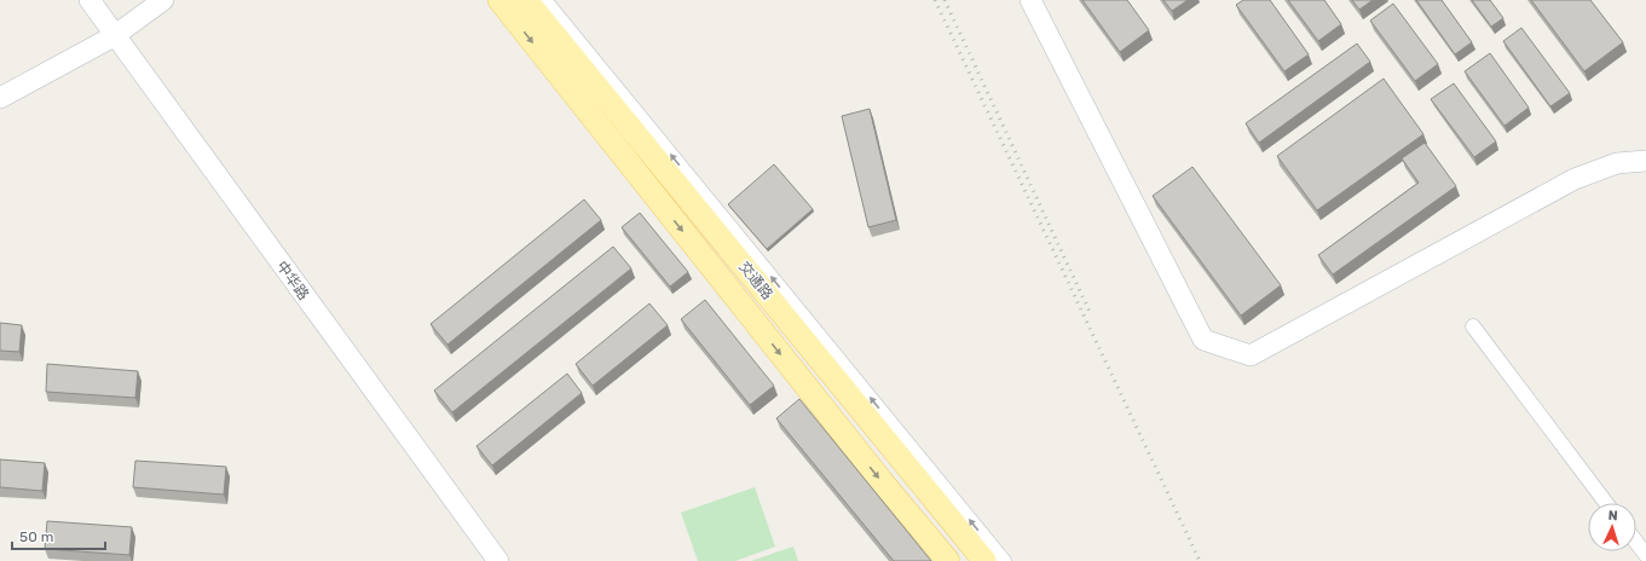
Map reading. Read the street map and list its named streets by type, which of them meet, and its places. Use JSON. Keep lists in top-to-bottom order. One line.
{"streets":{"main road":["交通路"],"street":["中华路"]},"scale_bar":"50 m","north":"top"}
